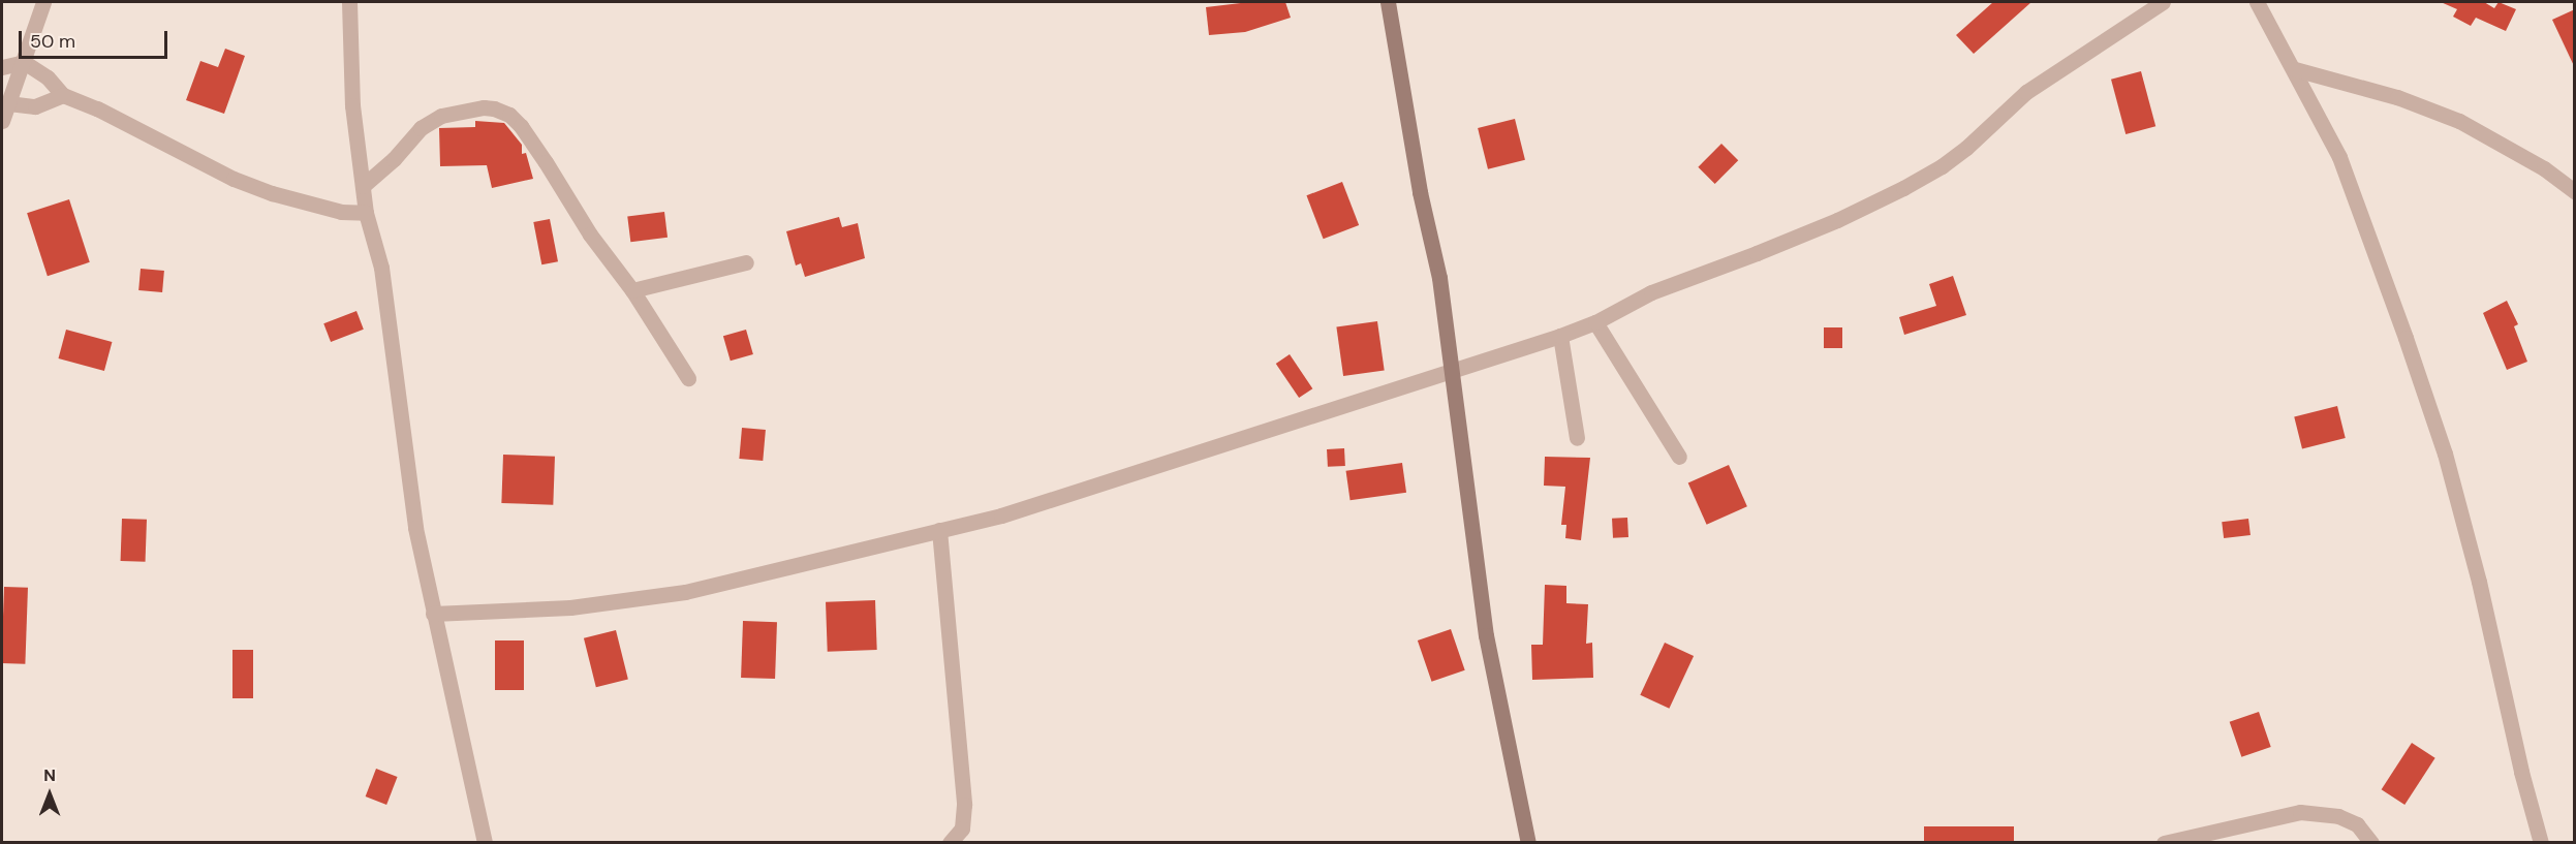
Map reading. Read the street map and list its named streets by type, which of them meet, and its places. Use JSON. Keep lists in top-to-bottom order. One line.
{"scale_bar":"50 m","north":"top"}
